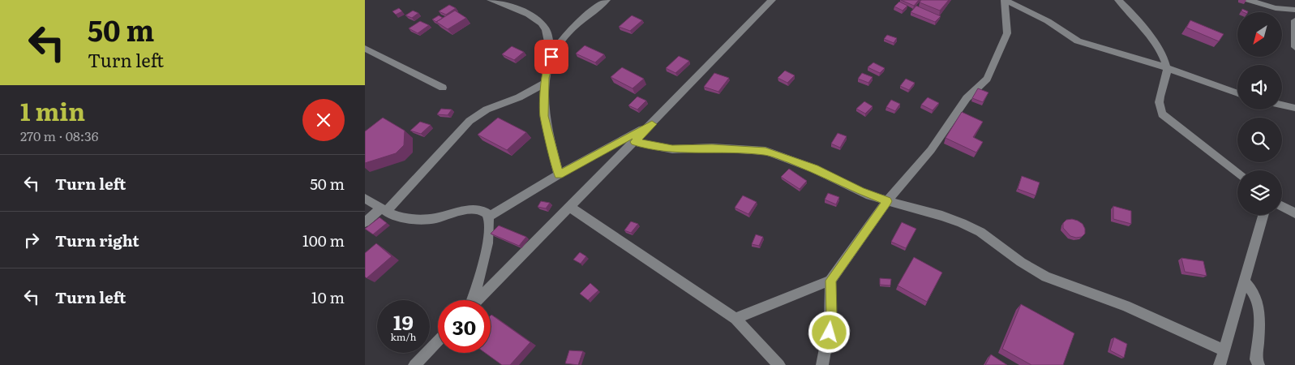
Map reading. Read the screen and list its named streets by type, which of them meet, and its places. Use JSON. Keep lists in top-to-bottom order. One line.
{"north":"bottom left","page":{"turn":["50 m","Turn left"],"heading":["1 min","270 m · 08:36"],"list":[{"name":"Turn left","value":"50 m"},{"name":"Turn right","value":"100 m"},{"name":"Turn left","value":"10 m"}],"speed":"19 km/h","limit":"30"}}
